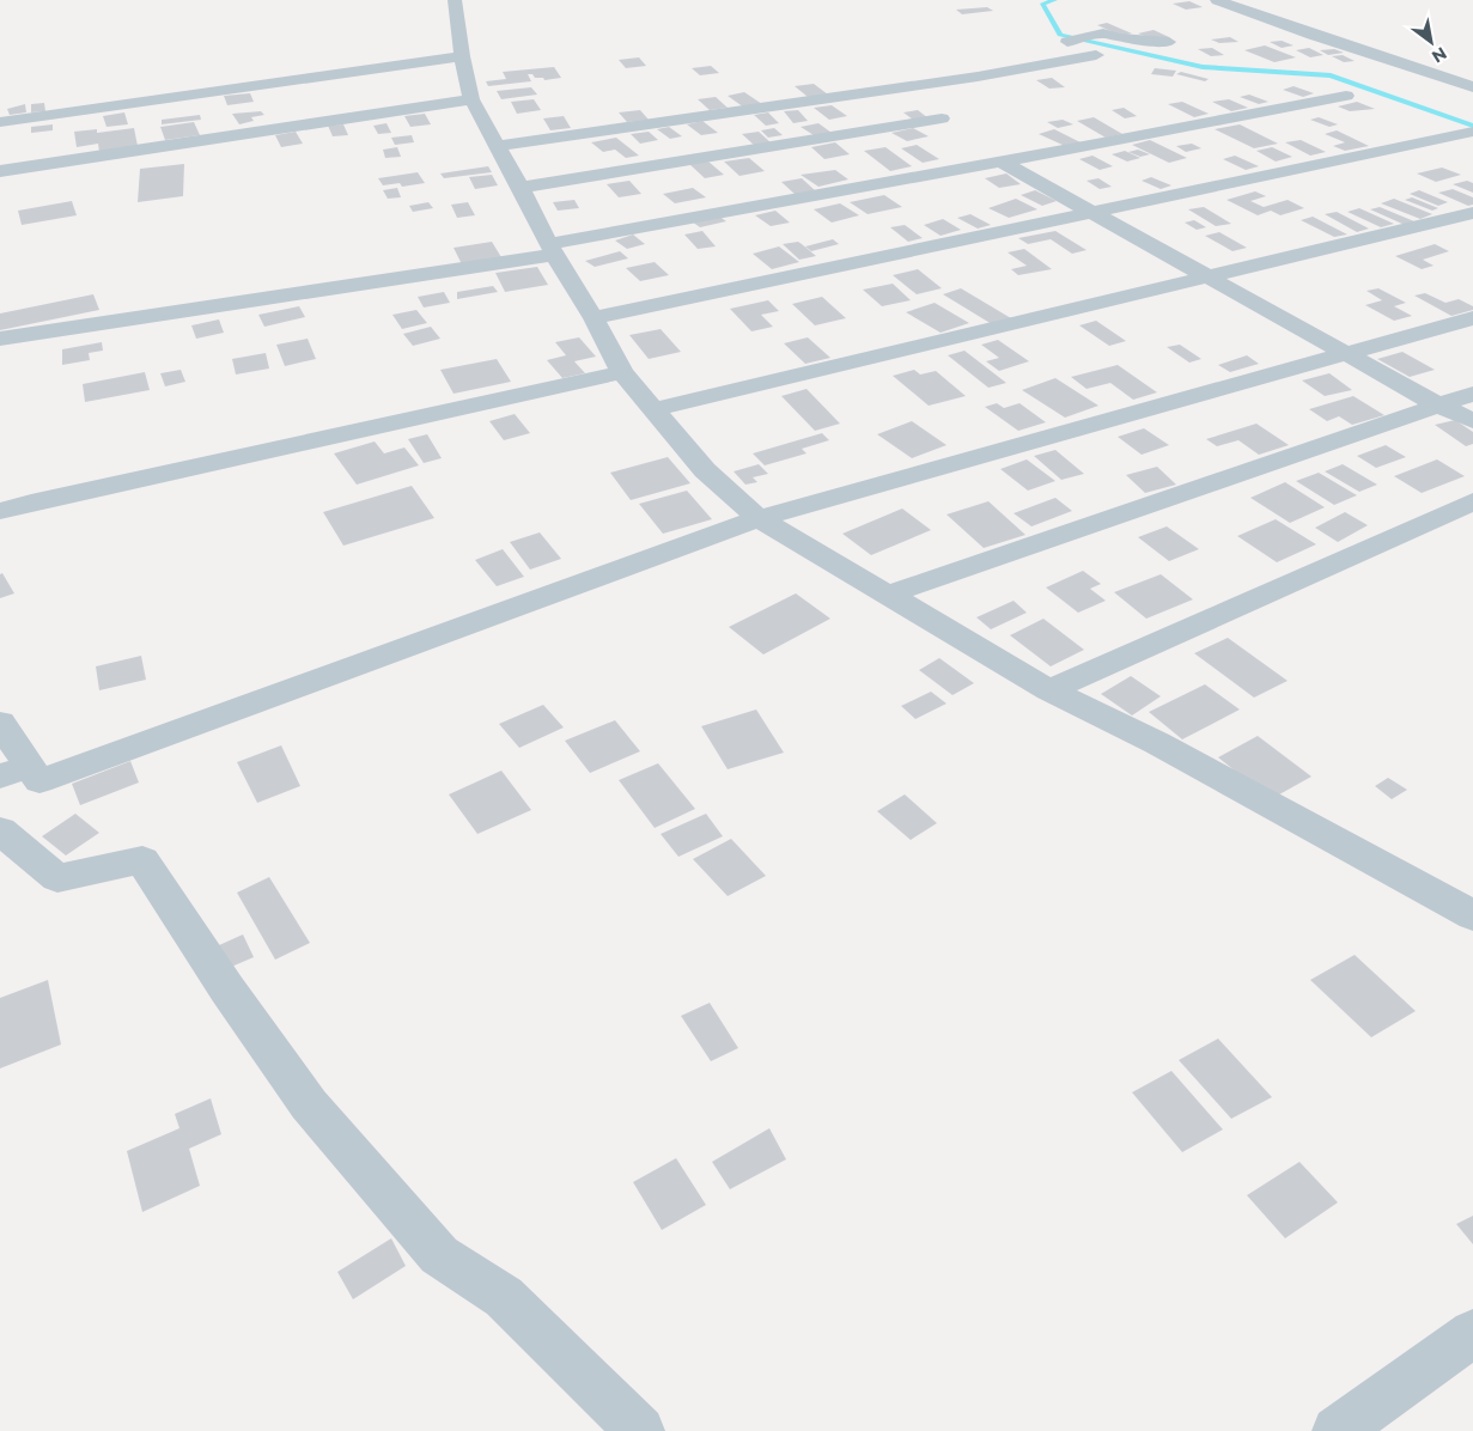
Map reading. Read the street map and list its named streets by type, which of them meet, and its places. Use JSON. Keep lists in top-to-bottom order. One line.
{"north":"bottom right"}
